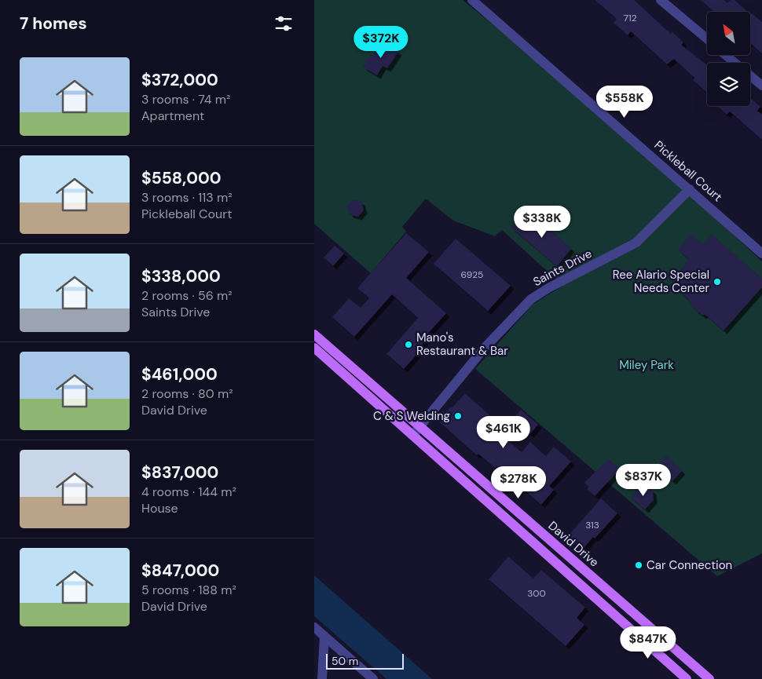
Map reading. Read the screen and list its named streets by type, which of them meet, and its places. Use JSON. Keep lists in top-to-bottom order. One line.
{"streets":{"main road":["David Drive"],"street":["Pickleball Court","Saints Drive"]},"crossings":[["Pickleball Court","Saints Drive"],["Saints Drive","David Drive"]],"parks":["Miley Park"],"places":["Ree Alario Special Needs Center","Mano's Restaurant & Bar","C & S Welding","Car Connection"],"house_numbers":["712","6925","313","300"],"scale_bar":"50 m","north":"top left","page":{"heading":"7 homes","price":["$372K","$558K","$338K","$461K","$837K","$278K","$847K"],"list":[{"name":"$372,000","note":"3 rooms · 74 m² · Apartment"},{"name":"$558,000","note":"3 rooms · 113 m² · Pickleball Court"},{"name":"$338,000","note":"2 rooms · 56 m² · Saints Drive"},{"name":"$461,000","note":"2 rooms · 80 m² · David Drive"},{"name":"$837,000","note":"4 rooms · 144 m² · House"},{"name":"$847,000","note":"5 rooms · 188 m² · David Drive"}],"scale":"50 m"}}
